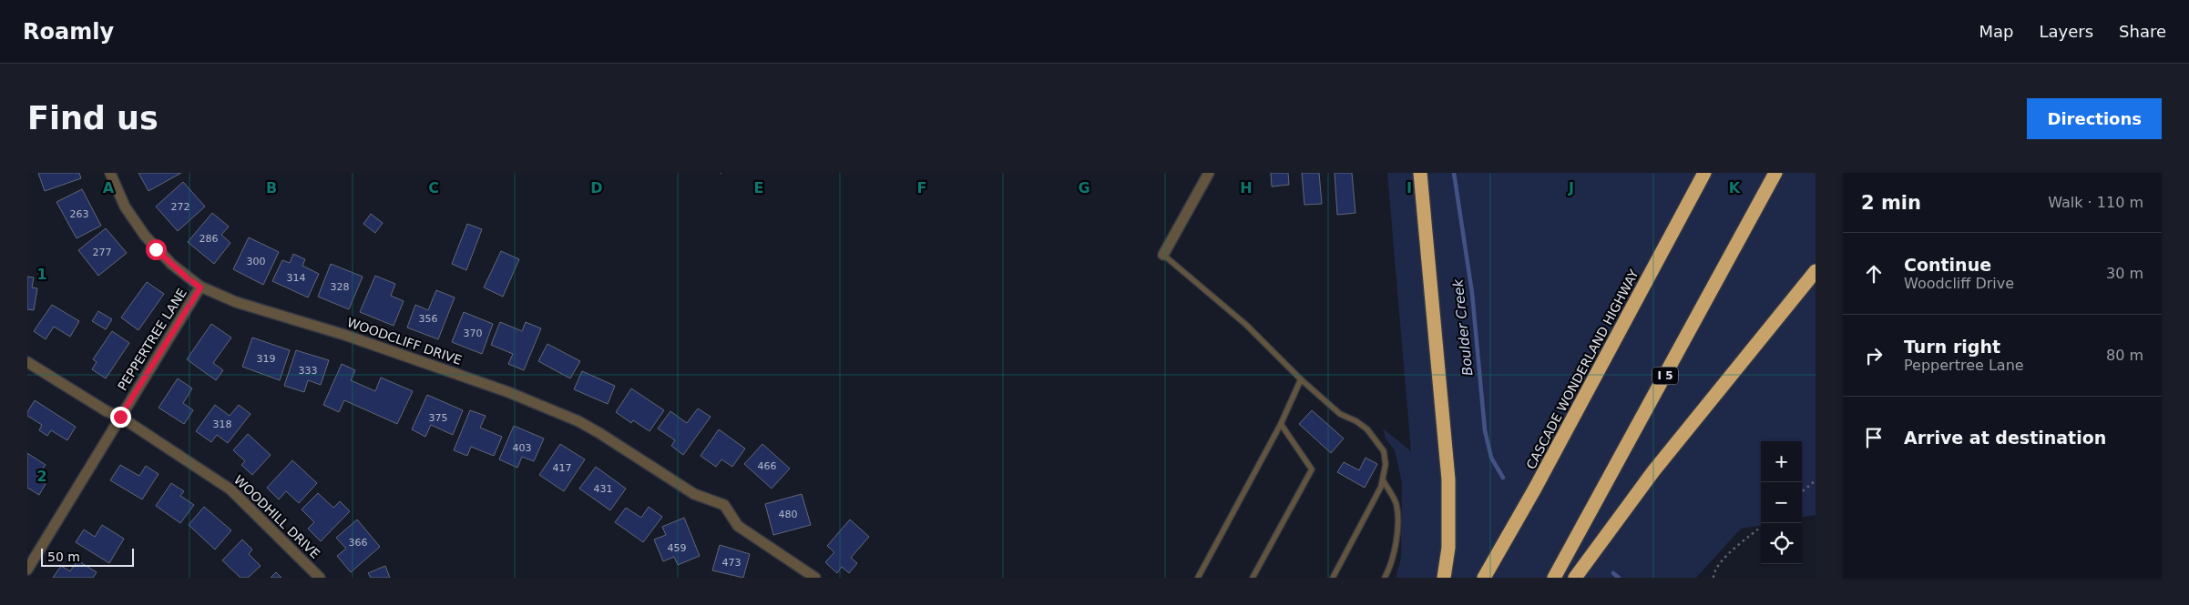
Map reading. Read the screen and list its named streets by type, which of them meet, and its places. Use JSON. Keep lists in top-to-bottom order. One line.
{"streets":{"highway":["CASCADE WONDERLAND HIGHWAY","I 5"],"street":["PEPPERTREE LANE","WOODCLIFF DRIVE","WOODHILL DRIVE"]},"crossings":[["PEPPERTREE LANE","WOODCLIFF DRIVE"],["PEPPERTREE LANE","WOODHILL DRIVE"]],"water":["Boulder Creek"],"house_numbers":["272","263","286","277","300","314","328","356","370","319","333","375","318","403","466","417","431","480","366","459","473"],"scale_bar":"50 m","page":{"header":"Roamly","nav":["Map","Layers","Share"],"buttons":"Directions","title":"Find us","heading":["2 min","Walk · 110 m"],"list":[["Continue","Woodcliff Drive","30 m"],["Turn right","Peppertree Lane","80 m"],"Arrive at destination"],"map_buttons":["+","−"],"scale":"50 m"},"grid":{"columns":["A","B","C","D","E","F","G","H","I","J","K"],"rows":["1","2"]}}
